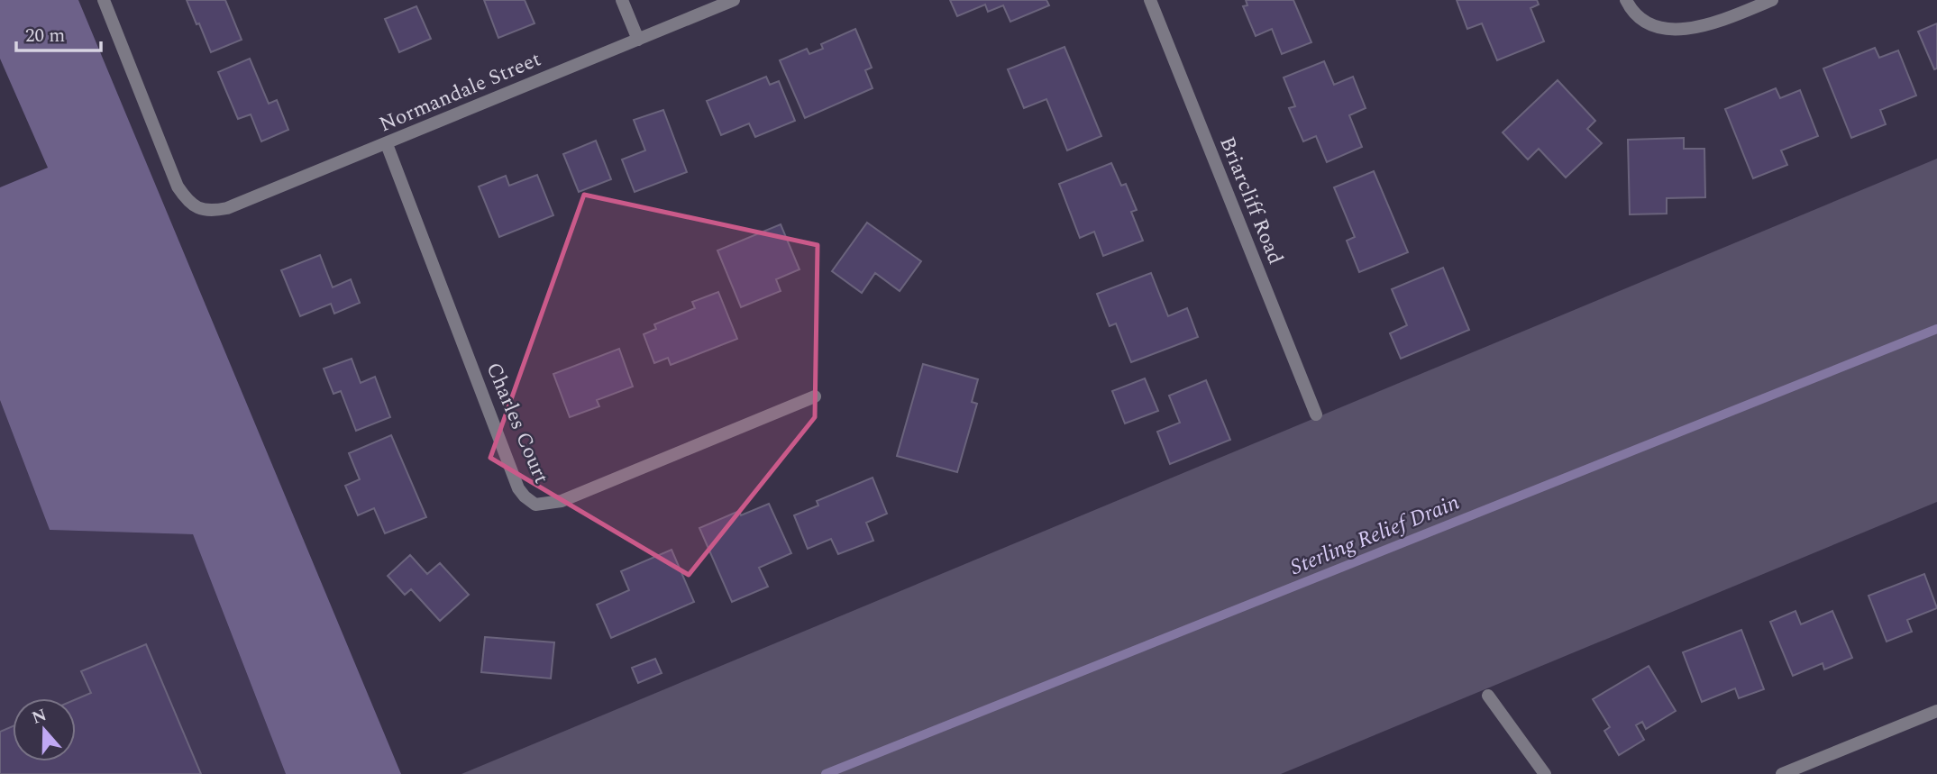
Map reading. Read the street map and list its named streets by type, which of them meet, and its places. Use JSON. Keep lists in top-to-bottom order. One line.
{"streets":{"street":["Normandale Street","Briarcliff Road","Charles Court"]},"crossings":[["Normandale Street","Charles Court"]],"water":["Sterling Relief Drain"],"scale_bar":"20 m","north":"top"}
